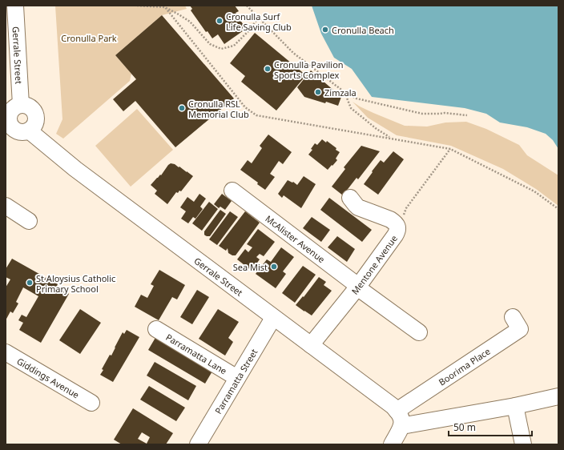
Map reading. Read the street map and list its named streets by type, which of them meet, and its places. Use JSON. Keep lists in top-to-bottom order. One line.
{"streets":{"street":["Gerrale Street","McAlister Avenue","Mentone Avenue","Parramatta Lane","Boorima Place","Giddings Avenue","Parramatta Street"]},"crossings":[["Gerrale Street","Mentone Avenue"],["Gerrale Street","Boorima Place"],["Gerrale Street","Parramatta Street"],["McAlister Avenue","Mentone Avenue"],["Parramatta Lane","Parramatta Street"]],"parks":["Cronulla Park"],"places":["Cronulla Surf Life Saving Club","Cronulla Beach","Cronulla Pavilion Sports Complex","Zimzala","Cronulla RSL Memorial Club","Sea Mist","St Aloysius Catholic Primary School"],"scale_bar":"50 m"}
